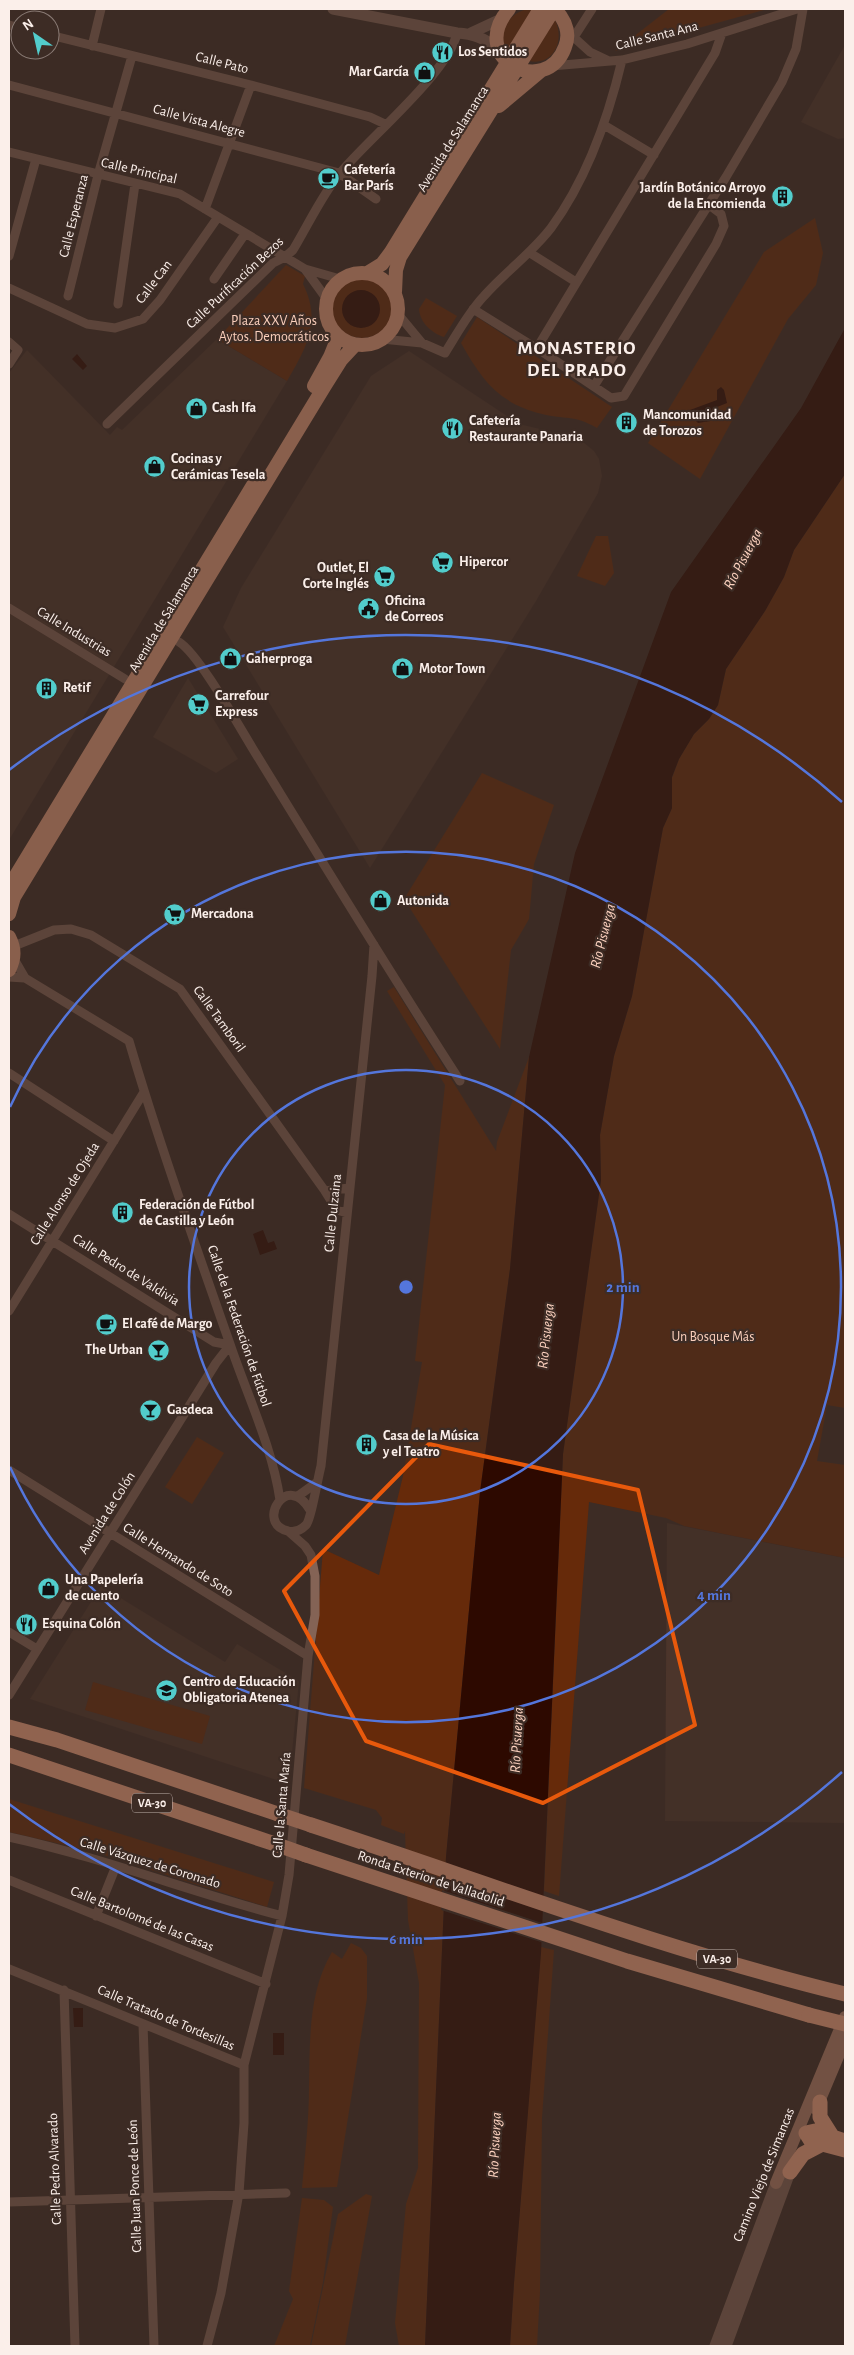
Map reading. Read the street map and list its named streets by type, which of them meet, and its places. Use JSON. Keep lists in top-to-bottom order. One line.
{"streets":{"highway":["Avenida de Salamanca","VA-30","Ronda Exterior de Valladolid"],"main road":["Camino Viejo de Simancas"],"street":["Calle Santa Ana","Calle Pato","Calle Vista Alegre","Calle Principal","Calle Esperanza","Calle Can","Calle Purificación Bezos","Calle Industrias","Calle Tamboril","Calle Alonso de Ojeda","Calle Dulzaina","Calle Pedro de Valdivia","Calle de la Federación de Fútbol","Avenida de Colón","Calle Hernando de Soto","Calle la Santa María","Calle Vázquez de Coronado","Calle Bartolomé de las Casas","Calle Tratado de Tordesillas","Calle Pedro Alvarado","Calle Juan Ponce de León"]},"crossings":[["Calle Pato","Calle Esperanza"],["Calle Pato","Calle Purificación Bezos"],["Calle Vista Alegre","Calle Esperanza"],["Calle Vista Alegre","Calle Purificación Bezos"],["Avenida de Salamanca","Calle Principal"],["Calle Principal","Calle Esperanza"],["Calle Principal","Calle Can"],["Calle Principal","Calle Purificación Bezos"],["Calle Tamboril","Calle Dulzaina"],["Calle Tamboril","Calle de la Federación de Fútbol"],["Calle Alonso de Ojeda","Calle Pedro de Valdivia"],["Calle Alonso de Ojeda","Calle de la Federación de Fútbol"],["Calle Dulzaina","Calle de la Federación de Fútbol"],["Calle Dulzaina","Calle la Santa María"],["Calle Pedro de Valdivia","Calle de la Federación de Fútbol"],["Calle Pedro de Valdivia","Avenida de Colón"],["Calle de la Federación de Fútbol","Avenida de Colón"],["Calle de la Federación de Fútbol","Calle la Santa María"],["Avenida de Colón","Calle Hernando de Soto"],["Calle Hernando de Soto","Calle la Santa María"],["Calle la Santa María","Calle Vázquez de Coronado"],["Calle la Santa María","Calle Bartolomé de las Casas"],["Calle la Santa María","Calle Tratado de Tordesillas"],["Calle Tratado de Tordesillas","Calle Pedro Alvarado"],["Calle Tratado de Tordesillas","Calle Juan Ponce de León"]],"districts":["MONASTERIO DEL PRADO"],"water":["Río Pisuerga"],"parks":["Plaza XXV Años Aytos. Democráticos","Un Bosque Más"],"places":{"restaurant":["Los Sentidos","Cafetería Restaurante Panaria","Esquina Colón"],"shop":["Mar García","Cash Ifa","Cocinas y Cerámicas Tesela","Gaherproga","Motor Town","Autonida","Una Papelería de cuento"],"cafe":["Cafetería Bar París","El café de Margo"],"building":["Jardín Botánico Arroyo de la Encomienda","Mancomunidad de Torozos","Retif","Federación de Fútbol de Castilla y León","Casa de la Música y el Teatro"],"supermarket":["Hipercor","Outlet, El Corte Inglés","Carrefour Express","Mercadona"],"public building":["Oficina de Correos"],"bar":["The Urban","Gasdeca"],"school or university":["Centro de Educación Obligatoria Atenea"]},"north":"top left","rings":["2 min","4 min","6 min"]}
